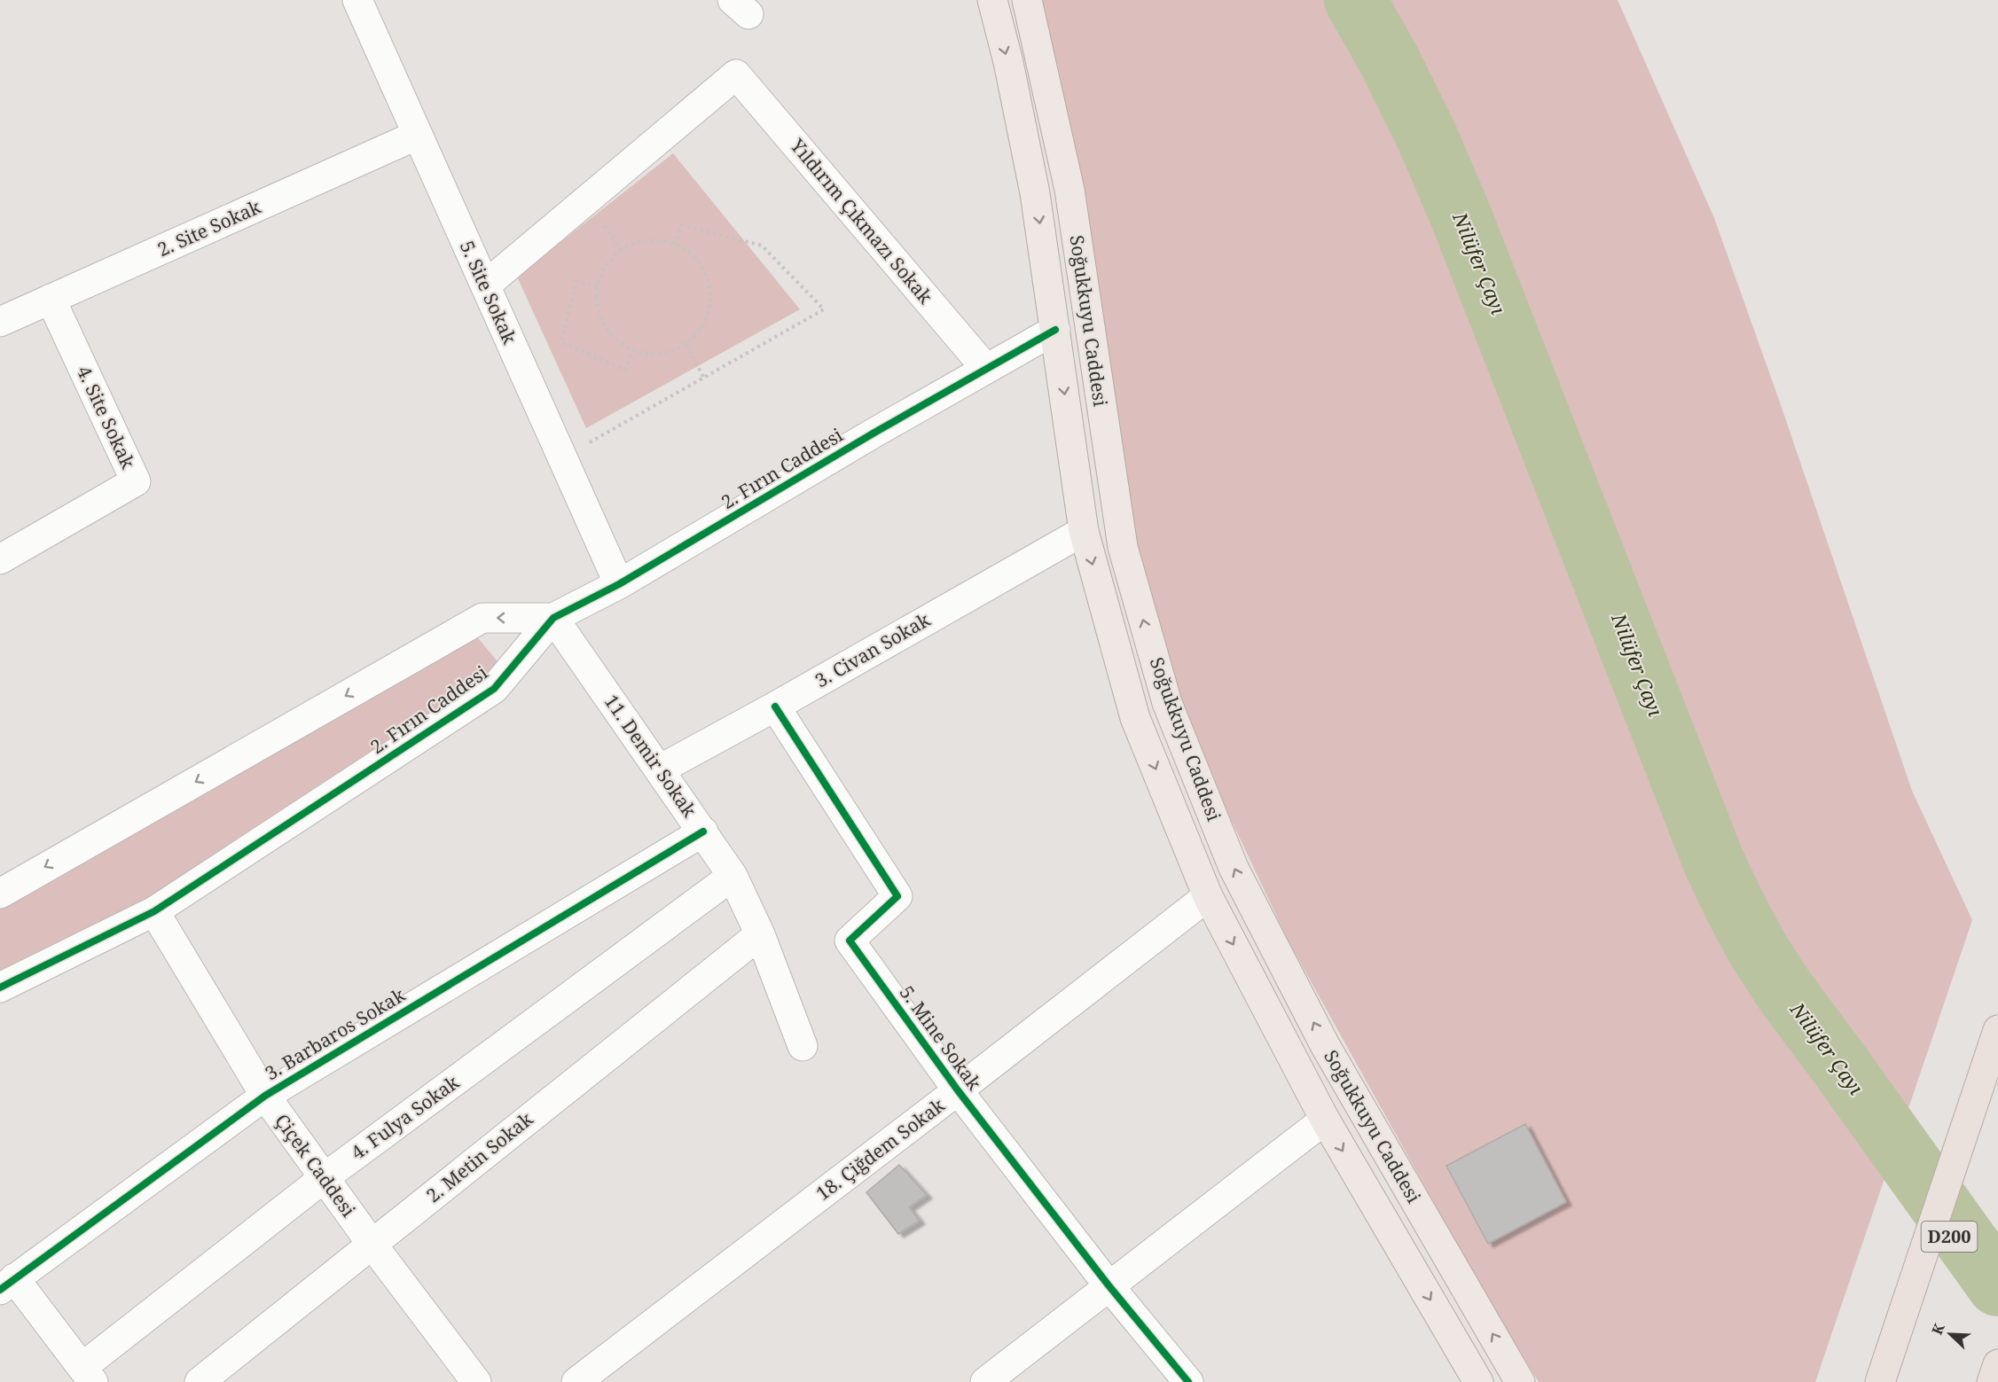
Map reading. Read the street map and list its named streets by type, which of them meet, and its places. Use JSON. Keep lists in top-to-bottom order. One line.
{"streets":{"highway":["D200"],"main road":["Soğukkuyu Caddesi"],"street":["Yıldırım Çıkmazı Sokak","2. Site Sokak","5. Site Sokak","4. Site Sokak","2. Fırın Caddesi","3. Civan Sokak","11. Demir Sokak","3. Barbaros Sokak","5. Mine Sokak","4. Fulya Sokak","18. Çiğdem Sokak","2. Metin Sokak","Çiçek Caddesi"]},"crossings":[["Yıldırım Çıkmazı Sokak","5. Site Sokak"],["Yıldırım Çıkmazı Sokak","2. Fırın Caddesi"],["2. Site Sokak","5. Site Sokak"],["2. Site Sokak","4. Site Sokak"],["5. Site Sokak","2. Fırın Caddesi"],["Soğukkuyu Caddesi","2. Fırın Caddesi"],["Soğukkuyu Caddesi","3. Civan Sokak"],["Soğukkuyu Caddesi","18. Çiğdem Sokak"],["2. Fırın Caddesi","11. Demir Sokak"],["2. Fırın Caddesi","Çiçek Caddesi"],["3. Civan Sokak","11. Demir Sokak"],["3. Civan Sokak","5. Mine Sokak"],["11. Demir Sokak","3. Barbaros Sokak"],["11. Demir Sokak","4. Fulya Sokak"],["11. Demir Sokak","2. Metin Sokak"],["3. Barbaros Sokak","4. Fulya Sokak"],["3. Barbaros Sokak","Çiçek Caddesi"],["5. Mine Sokak","18. Çiğdem Sokak"],["4. Fulya Sokak","Çiçek Caddesi"],["2. Metin Sokak","Çiçek Caddesi"]],"water":["Nilüfer Çayı"],"north":"top left"}
